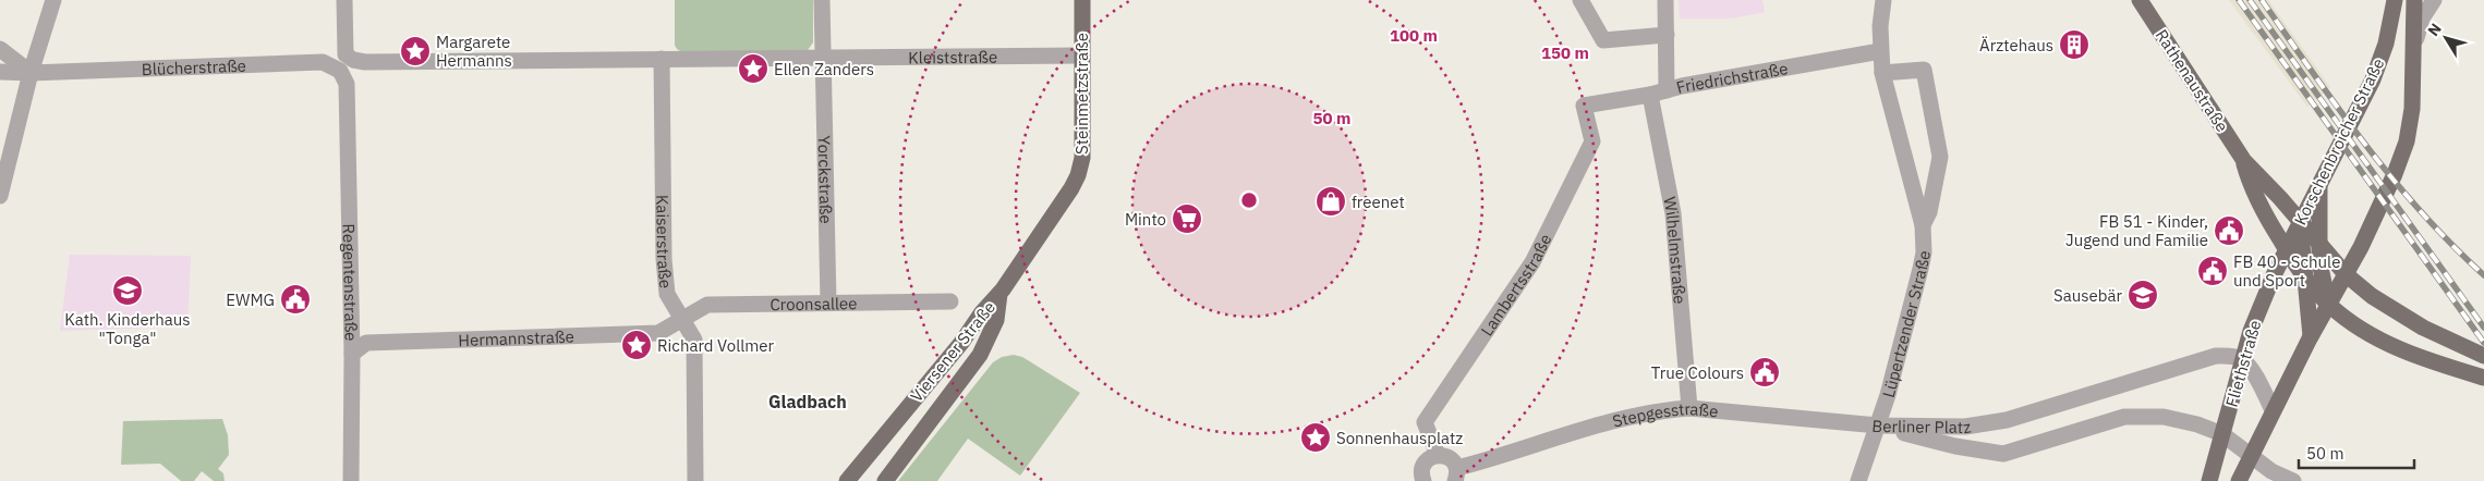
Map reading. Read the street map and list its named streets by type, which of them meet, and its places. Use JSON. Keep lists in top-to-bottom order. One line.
{"streets":{"main road":["Rathenaustraße","Steinmetzstraße","Korschenbroicher Straße","Viersener Straße","Fliethstraße"],"street":["Kleiststraße","Blücherstraße","Friedrichstraße","Yorckstraße","Kaiserstraße","Wilhelmstraße","Regentenstraße","Lambertsstraße","Croonsallee","Lüpertzender Straße","Hermannstraße","Stepgesstraße","Berliner Platz"]},"crossings":[["Kleiststraße","Steinmetzstraße"],["Kleiststraße","Yorckstraße"],["Kleiststraße","Kaiserstraße"],["Blücherstraße","Regentenstraße"],["Friedrichstraße","Wilhelmstraße"],["Friedrichstraße","Lambertsstraße"],["Friedrichstraße","Lüpertzender Straße"],["Rathenaustraße","Korschenbroicher Straße"],["Rathenaustraße","Fliethstraße"],["Steinmetzstraße","Viersener Straße"],["Korschenbroicher Straße","Fliethstraße"],["Yorckstraße","Croonsallee"],["Kaiserstraße","Croonsallee"],["Kaiserstraße","Hermannstraße"],["Wilhelmstraße","Stepgesstraße"],["Regentenstraße","Hermannstraße"],["Croonsallee","Hermannstraße"],["Lüpertzender Straße","Stepgesstraße"],["Lüpertzender Straße","Berliner Platz"],["Fliethstraße","Berliner Platz"],["Stepgesstraße","Berliner Platz"]],"districts":["Gladbach"],"places":{"building":["Ärztehaus"],"place":["Margarete Hermanns","Ellen Zanders","Richard Vollmer","Sonnenhausplatz"],"shop":["freenet"],"supermarket":["Minto"],"public building":["FB 51 - Kinder, Jugend und Familie","FB 40 - Schule und Sport","EWMG","True Colours"],"school or university":["Kath. Kinderhaus \"Tonga\"","Sausebär"]},"scale_bar":"50 m","north":"top left","rings":["100 m","150 m","50 m"]}
